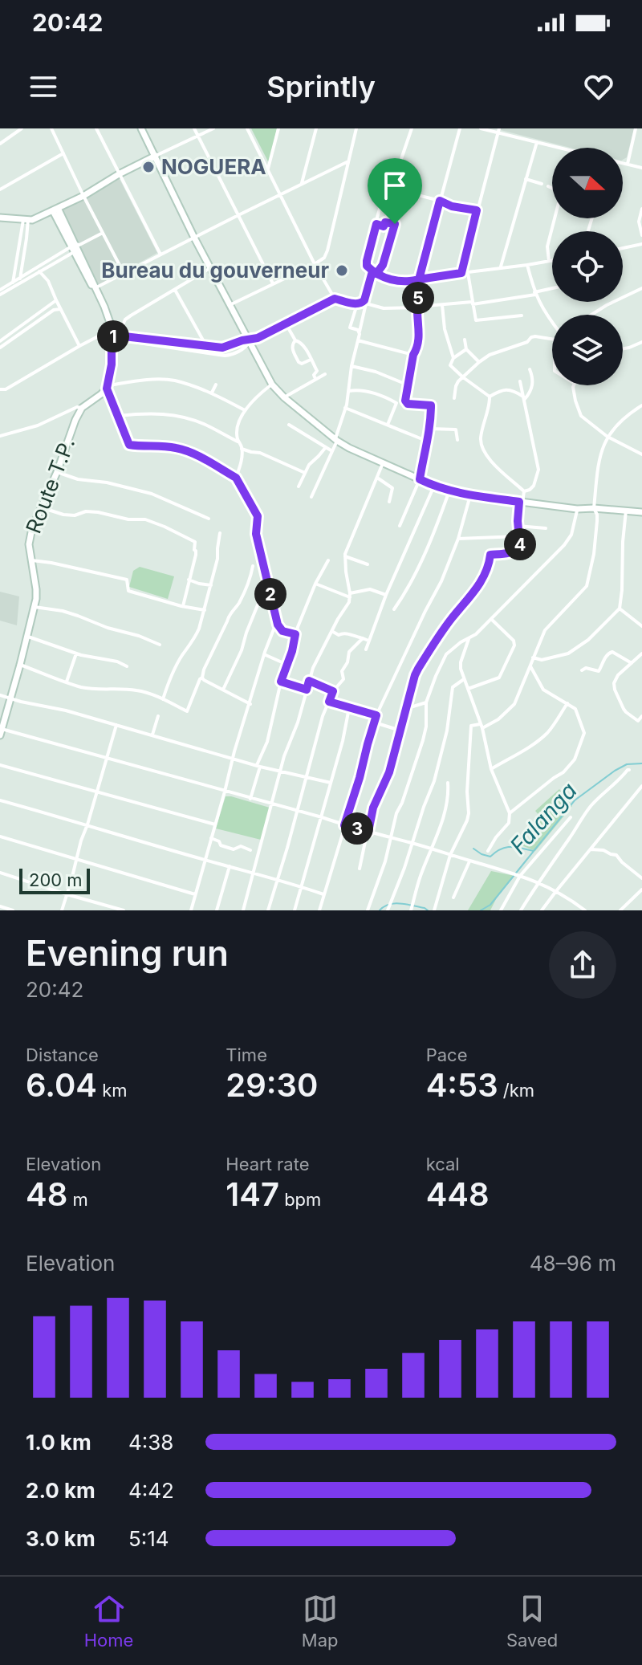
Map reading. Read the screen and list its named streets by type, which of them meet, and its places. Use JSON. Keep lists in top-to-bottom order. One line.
{"streets":{"street":["Route T.P."]},"water":["Falanga"],"places":["NOGUERA","Bureau du gouverneur"],"scale_bar":"200 m","north":"right","page":{"status":"20:42","header":"Sprintly","pins":["5","1","4","2","3"],"scale":"200 m","heading":["Evening run","20:42"],"stats":[["Distance","6.04 km"],["Time","29:30"],["Pace","4:53 /km"],["Elevation","48 m"],["Heart rate","147 bpm"],["kcal","448"]],"chart":["Elevation","48–96 m"],"list":[{"name":"1.0 km","note":"4:38"},{"name":"2.0 km","note":"4:42"},{"name":"3.0 km","note":"5:14"}],"tabs":["Home","Map","Saved"]}}
